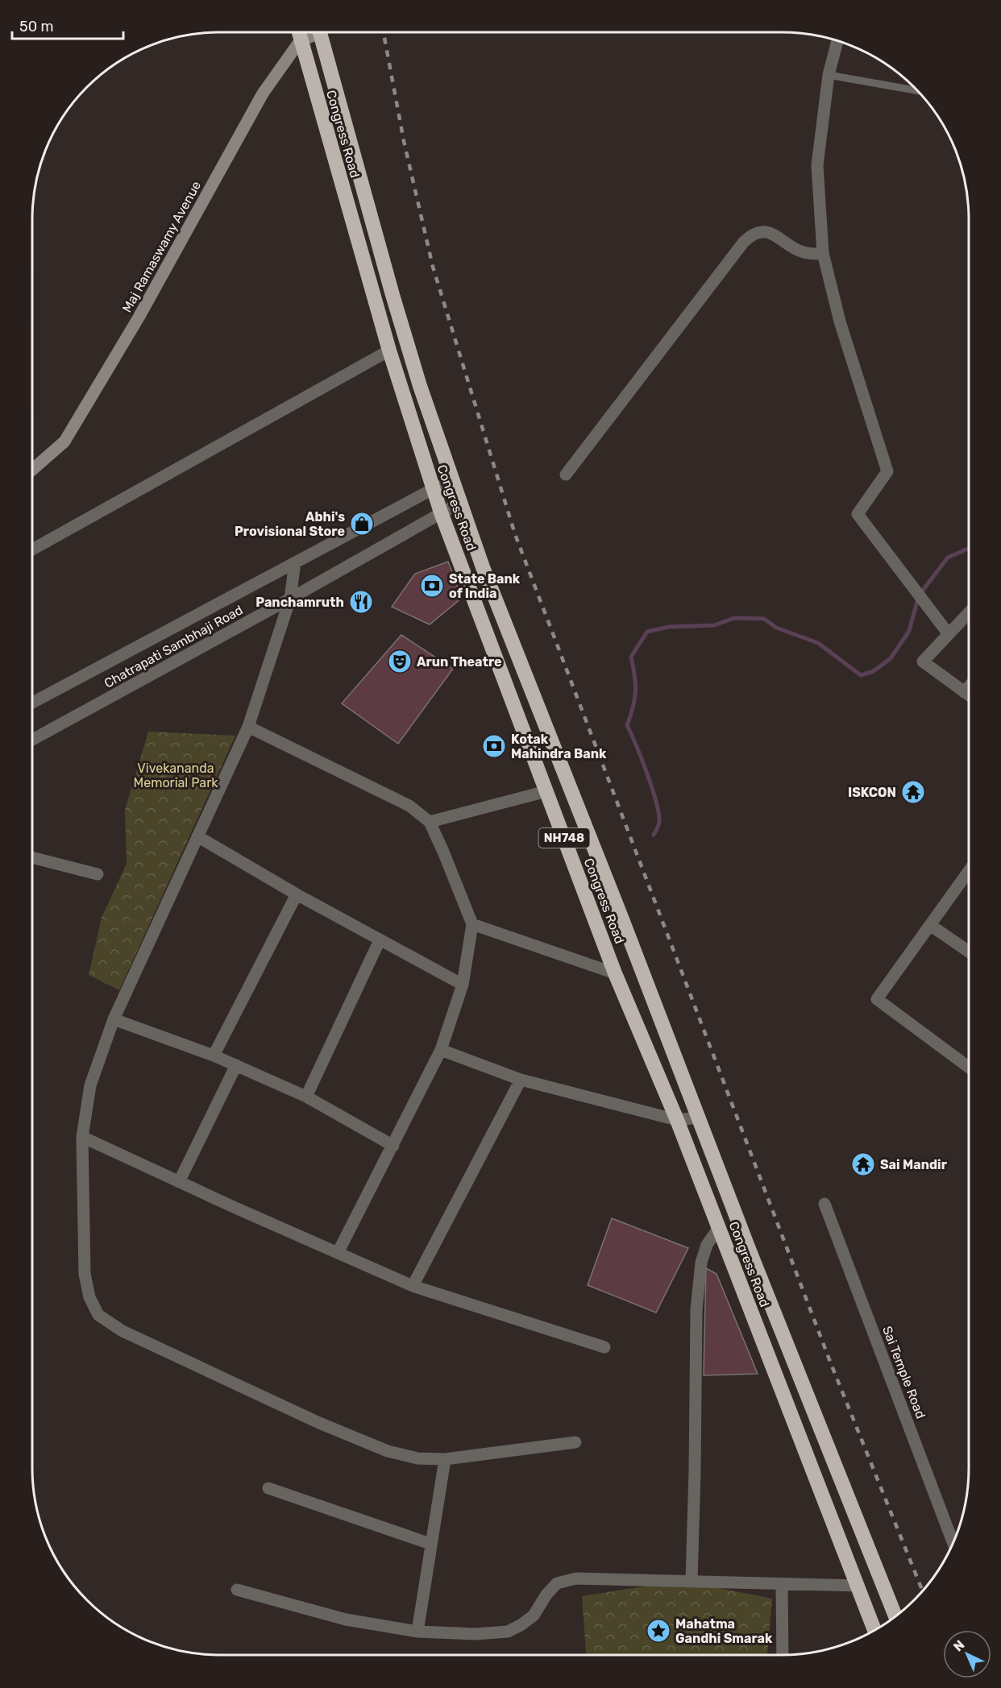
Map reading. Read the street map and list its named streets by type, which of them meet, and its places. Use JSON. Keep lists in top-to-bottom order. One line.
{"streets":{"highway":["Congress Road","NH748"],"street":["Maj Ramaswamy Avenue","Chatrapati Sambhaji Road","Sai Temple Road"]},"crossings":[["Congress Road","Maj Ramaswamy Avenue"],["Congress Road","Chatrapati Sambhaji Road"]],"parks":["Vivekananda Memorial Park"],"places":{"shop":["Abhi's Provisional Store"],"bank":["State Bank of India","Kotak Mahindra Bank"],"restaurant":["Panchamruth"],"theatre":["Arun Theatre"],"temple":["ISKCON","Sai Mandir"],"place":["Mahatma Gandhi Smarak"]},"scale_bar":"50 m","north":"top left"}
